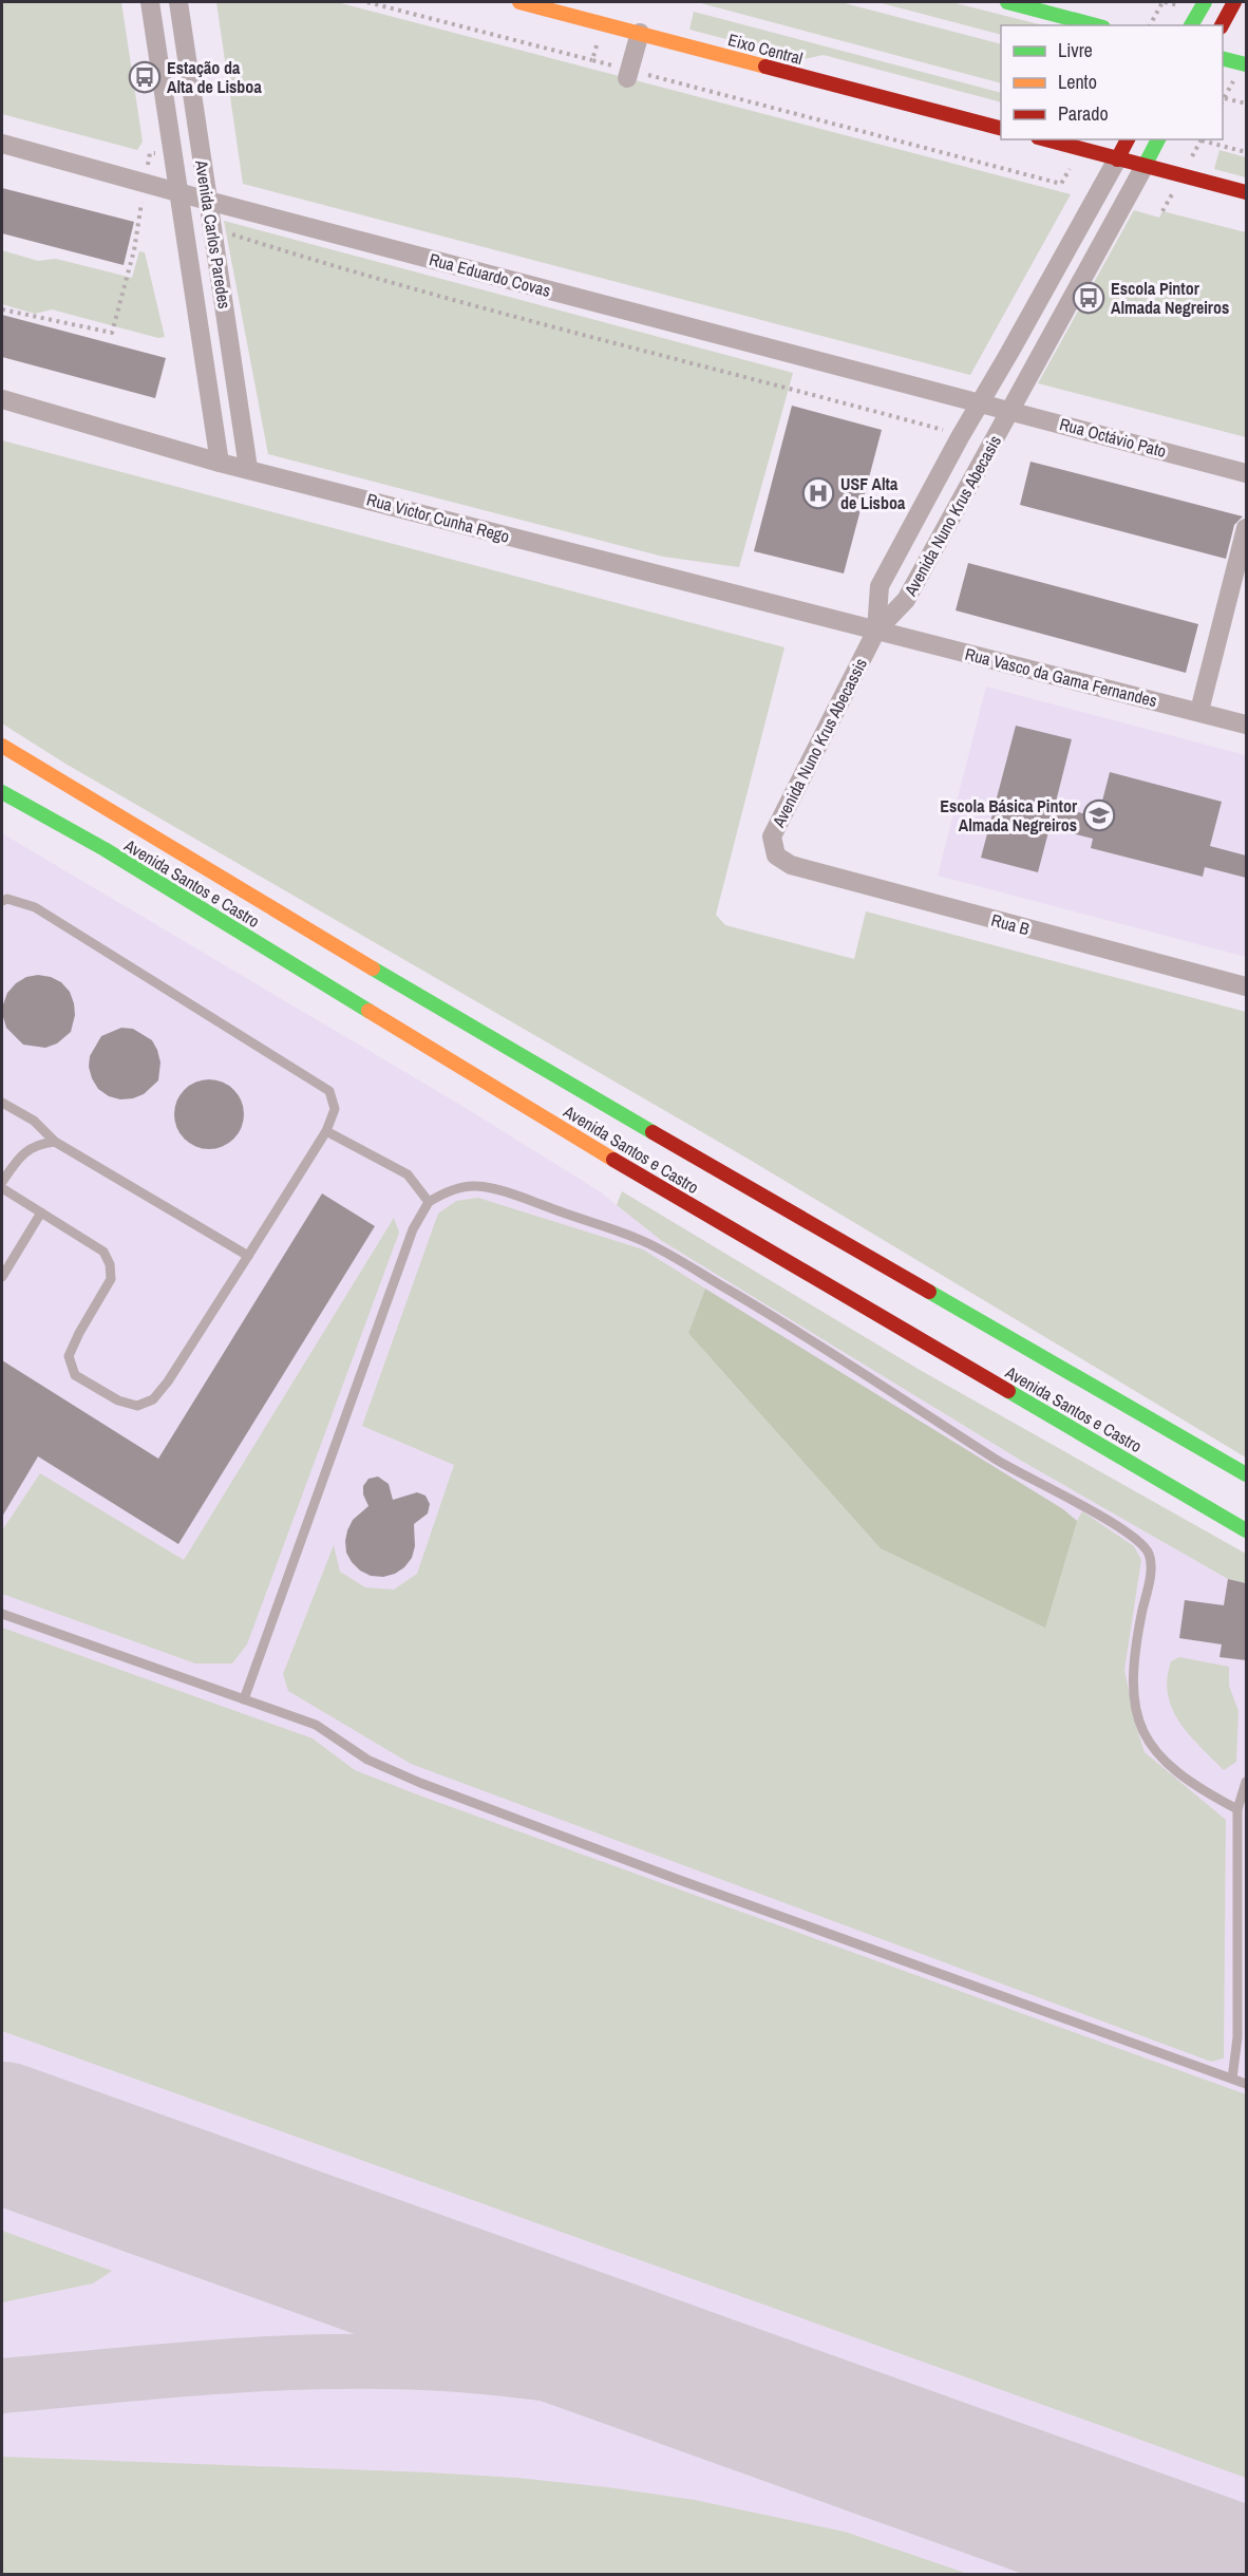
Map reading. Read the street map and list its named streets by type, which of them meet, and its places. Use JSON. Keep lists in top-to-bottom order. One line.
{"streets":{"main road":["Eixo Central","Avenida Nuno Krus Abecasis","Avenida Santos e Castro"],"street":["Avenida Carlos Paredes","Rua Eduardo Covas","Rua Octávio Pato","Rua Victor Cunha Rego","Rua Vasco da Gama Fernandes","Avenida Nuno Krus Abecassis","Rua B"]},"crossings":[["Avenida Carlos Paredes","Rua Eduardo Covas"],["Avenida Carlos Paredes","Rua Victor Cunha Rego"],["Rua Eduardo Covas","Rua Octávio Pato"],["Rua Eduardo Covas","Avenida Nuno Krus Abecasis"],["Rua Octávio Pato","Avenida Nuno Krus Abecasis"],["Avenida Nuno Krus Abecasis","Rua Victor Cunha Rego"],["Avenida Nuno Krus Abecasis","Rua Vasco da Gama Fernandes"],["Avenida Nuno Krus Abecasis","Avenida Nuno Krus Abecassis"],["Rua Victor Cunha Rego","Rua Vasco da Gama Fernandes"],["Rua Victor Cunha Rego","Avenida Nuno Krus Abecassis"],["Rua Vasco da Gama Fernandes","Avenida Nuno Krus Abecassis"],["Avenida Nuno Krus Abecassis","Rua B"]],"places":{"bus stop":["Estação da Alta de Lisboa","Escola Pintor Almada Negreiros"],"hospital":["USF Alta de Lisboa"],"school or university":["Escola Básica Pintor Almada Negreiros"]},"legend":["Livre","Lento","Parado"]}
